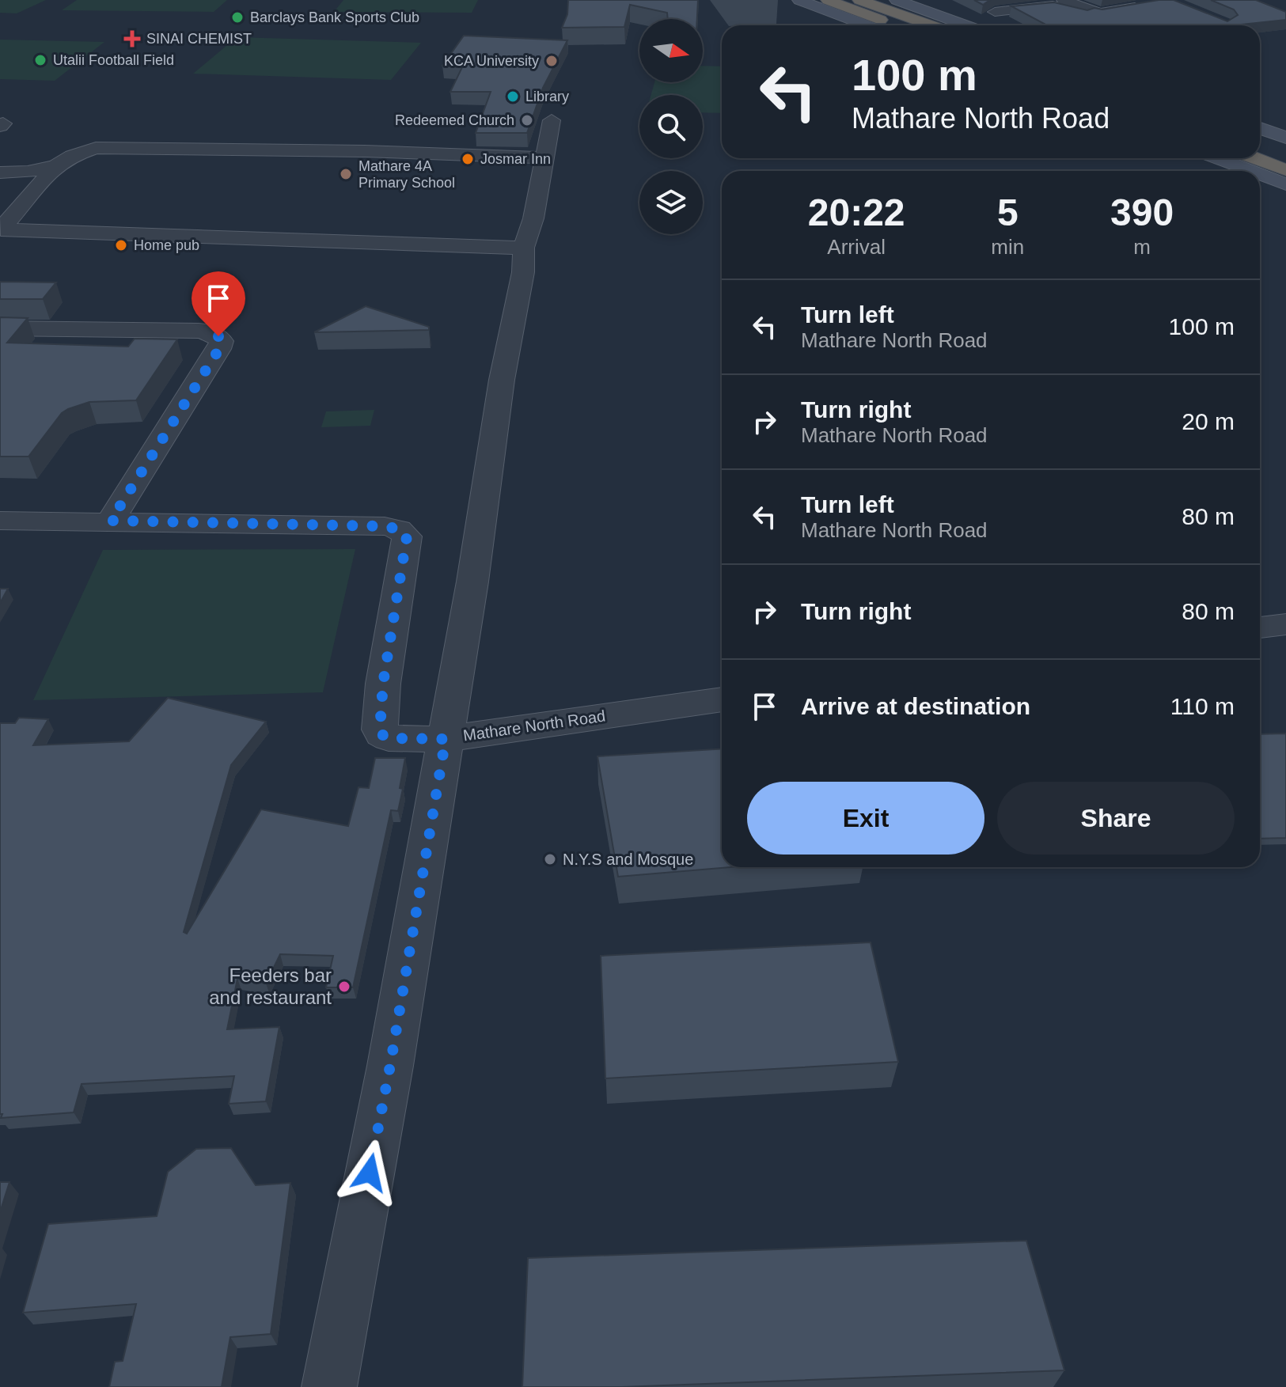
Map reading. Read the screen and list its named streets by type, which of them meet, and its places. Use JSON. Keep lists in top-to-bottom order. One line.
{"streets":{"street":["Mathare North Road"]},"places":{"other":["Barclays Bank Sports Club","Utalii Football Field","KCA University","Library","Redeemed Church","Josmar Inn","Mathare 4A Primary School","Home pub","N.Y.S and Mosque","Feeders bar and restaurant"],"health":["SINAI CHEMIST"]},"north":"right","page":{"turn":["100 m","Mathare North Road"],"eta":["20:22","Arrival","5","min","390","m"],"list":[{"name":"Turn left","note":"Mathare North Road","value":"100 m"},{"name":"Turn right","note":"Mathare North Road","value":"20 m"},{"name":"Turn left","note":"Mathare North Road","value":"80 m"},{"name":"Turn right","value":"80 m"},{"name":"Arrive at destination","value":"110 m"}],"buttons":["Exit","Share"]}}
